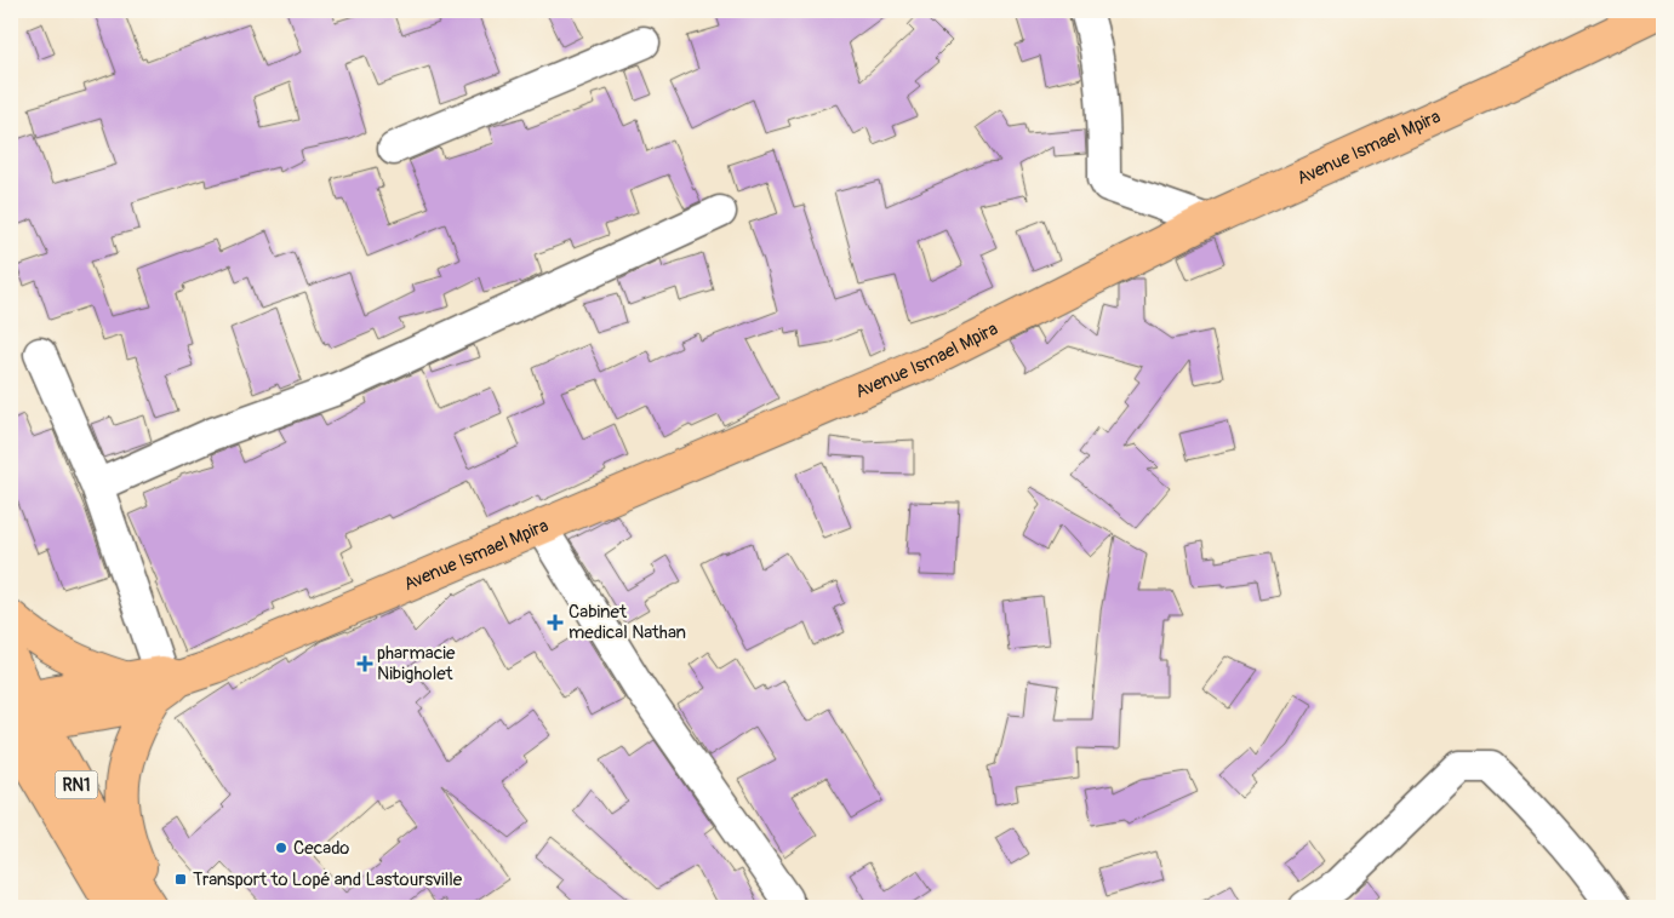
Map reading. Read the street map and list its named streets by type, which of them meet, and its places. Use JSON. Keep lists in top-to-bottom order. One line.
{"streets":{"main road":["Avenue Ismael Mpira","RN1"]},"places":{"health":["Cabinet medical Nathan","pharmacie Nibigholet"],"other":["Cecado"],"transit":["Transport to Lopé and Lastoursville"]}}
